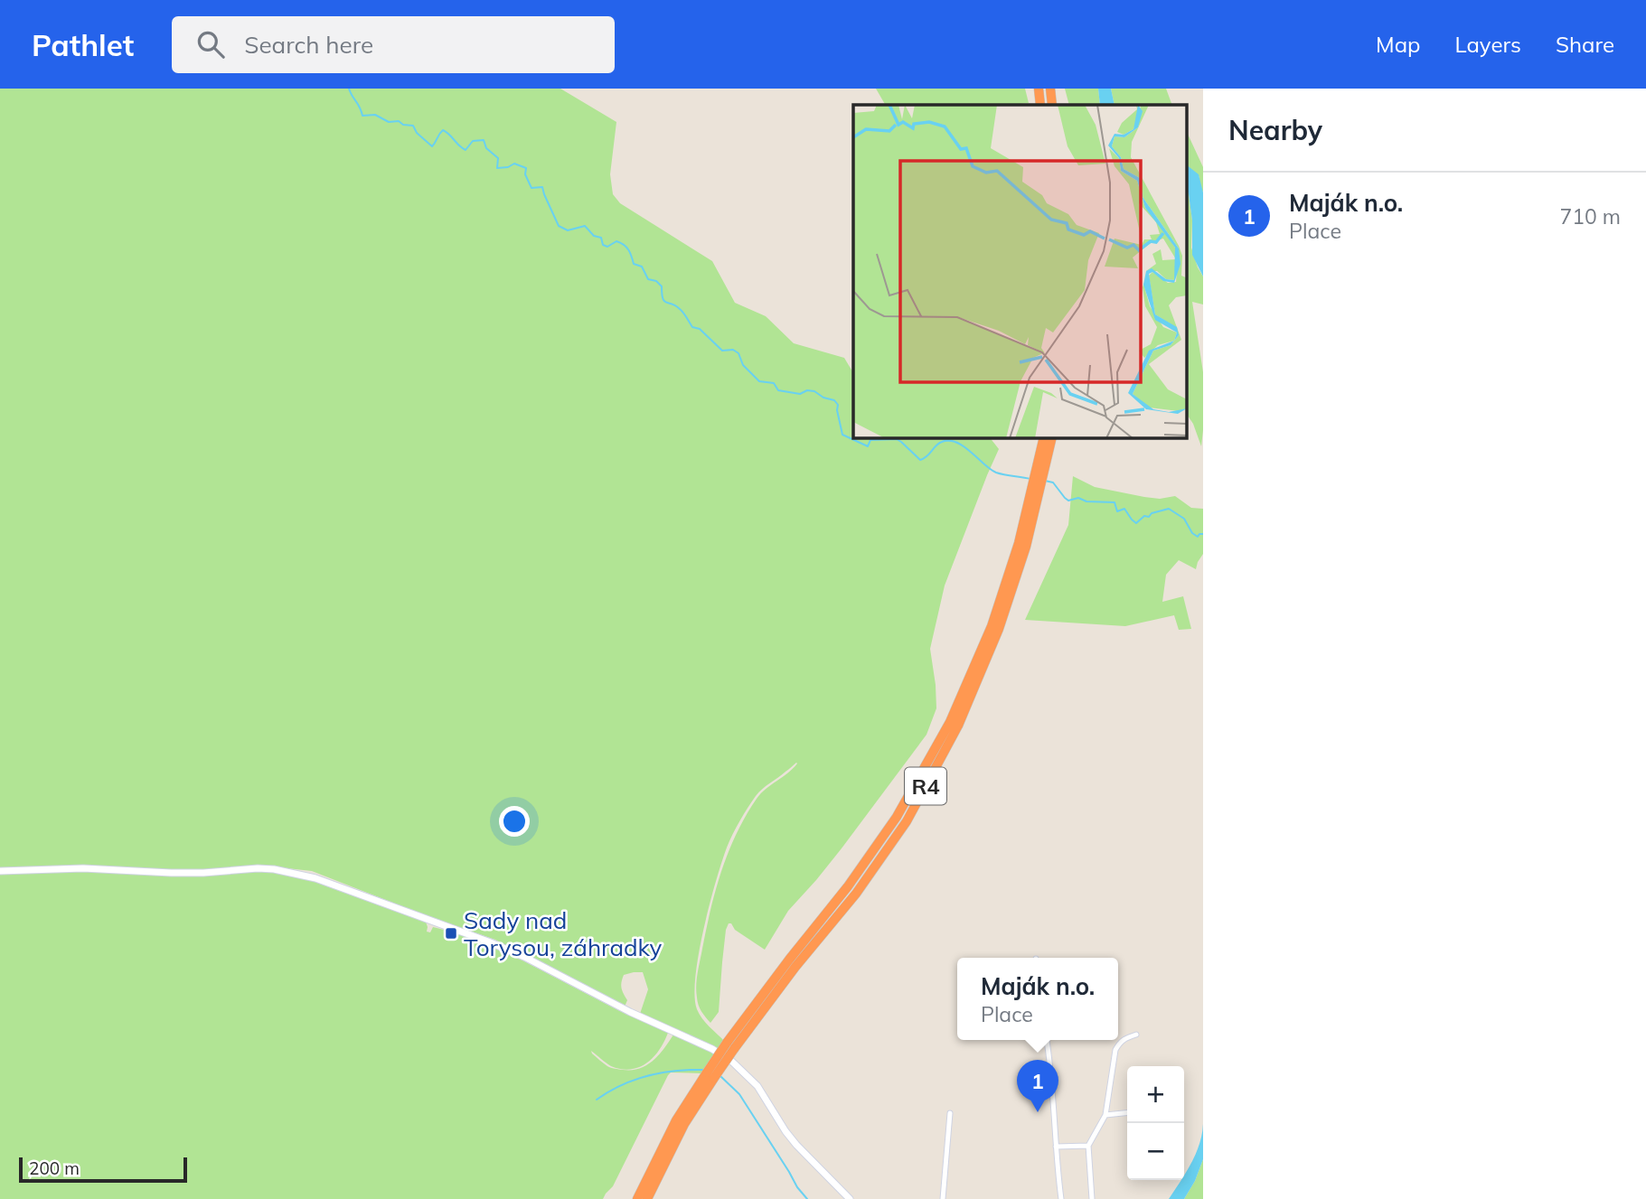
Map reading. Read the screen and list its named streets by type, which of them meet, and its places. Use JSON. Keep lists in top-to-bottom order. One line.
{"streets":{"highway":["R4"]},"places":{"transit":["Sady nad Torysou, záhradky"]},"scale_bar":"200 m","page":{"header":"Pathlet","search":"Search here","nav":["Map","Layers","Share"],"heading":"Nearby","list":[{"mark":"1","name":"Maják n.o.","note":"Place","value":"710 m"}],"popup":["Maják n.o.","Place"],"pins":"1","map_buttons":["+","−"],"scale":"200 m"}}
